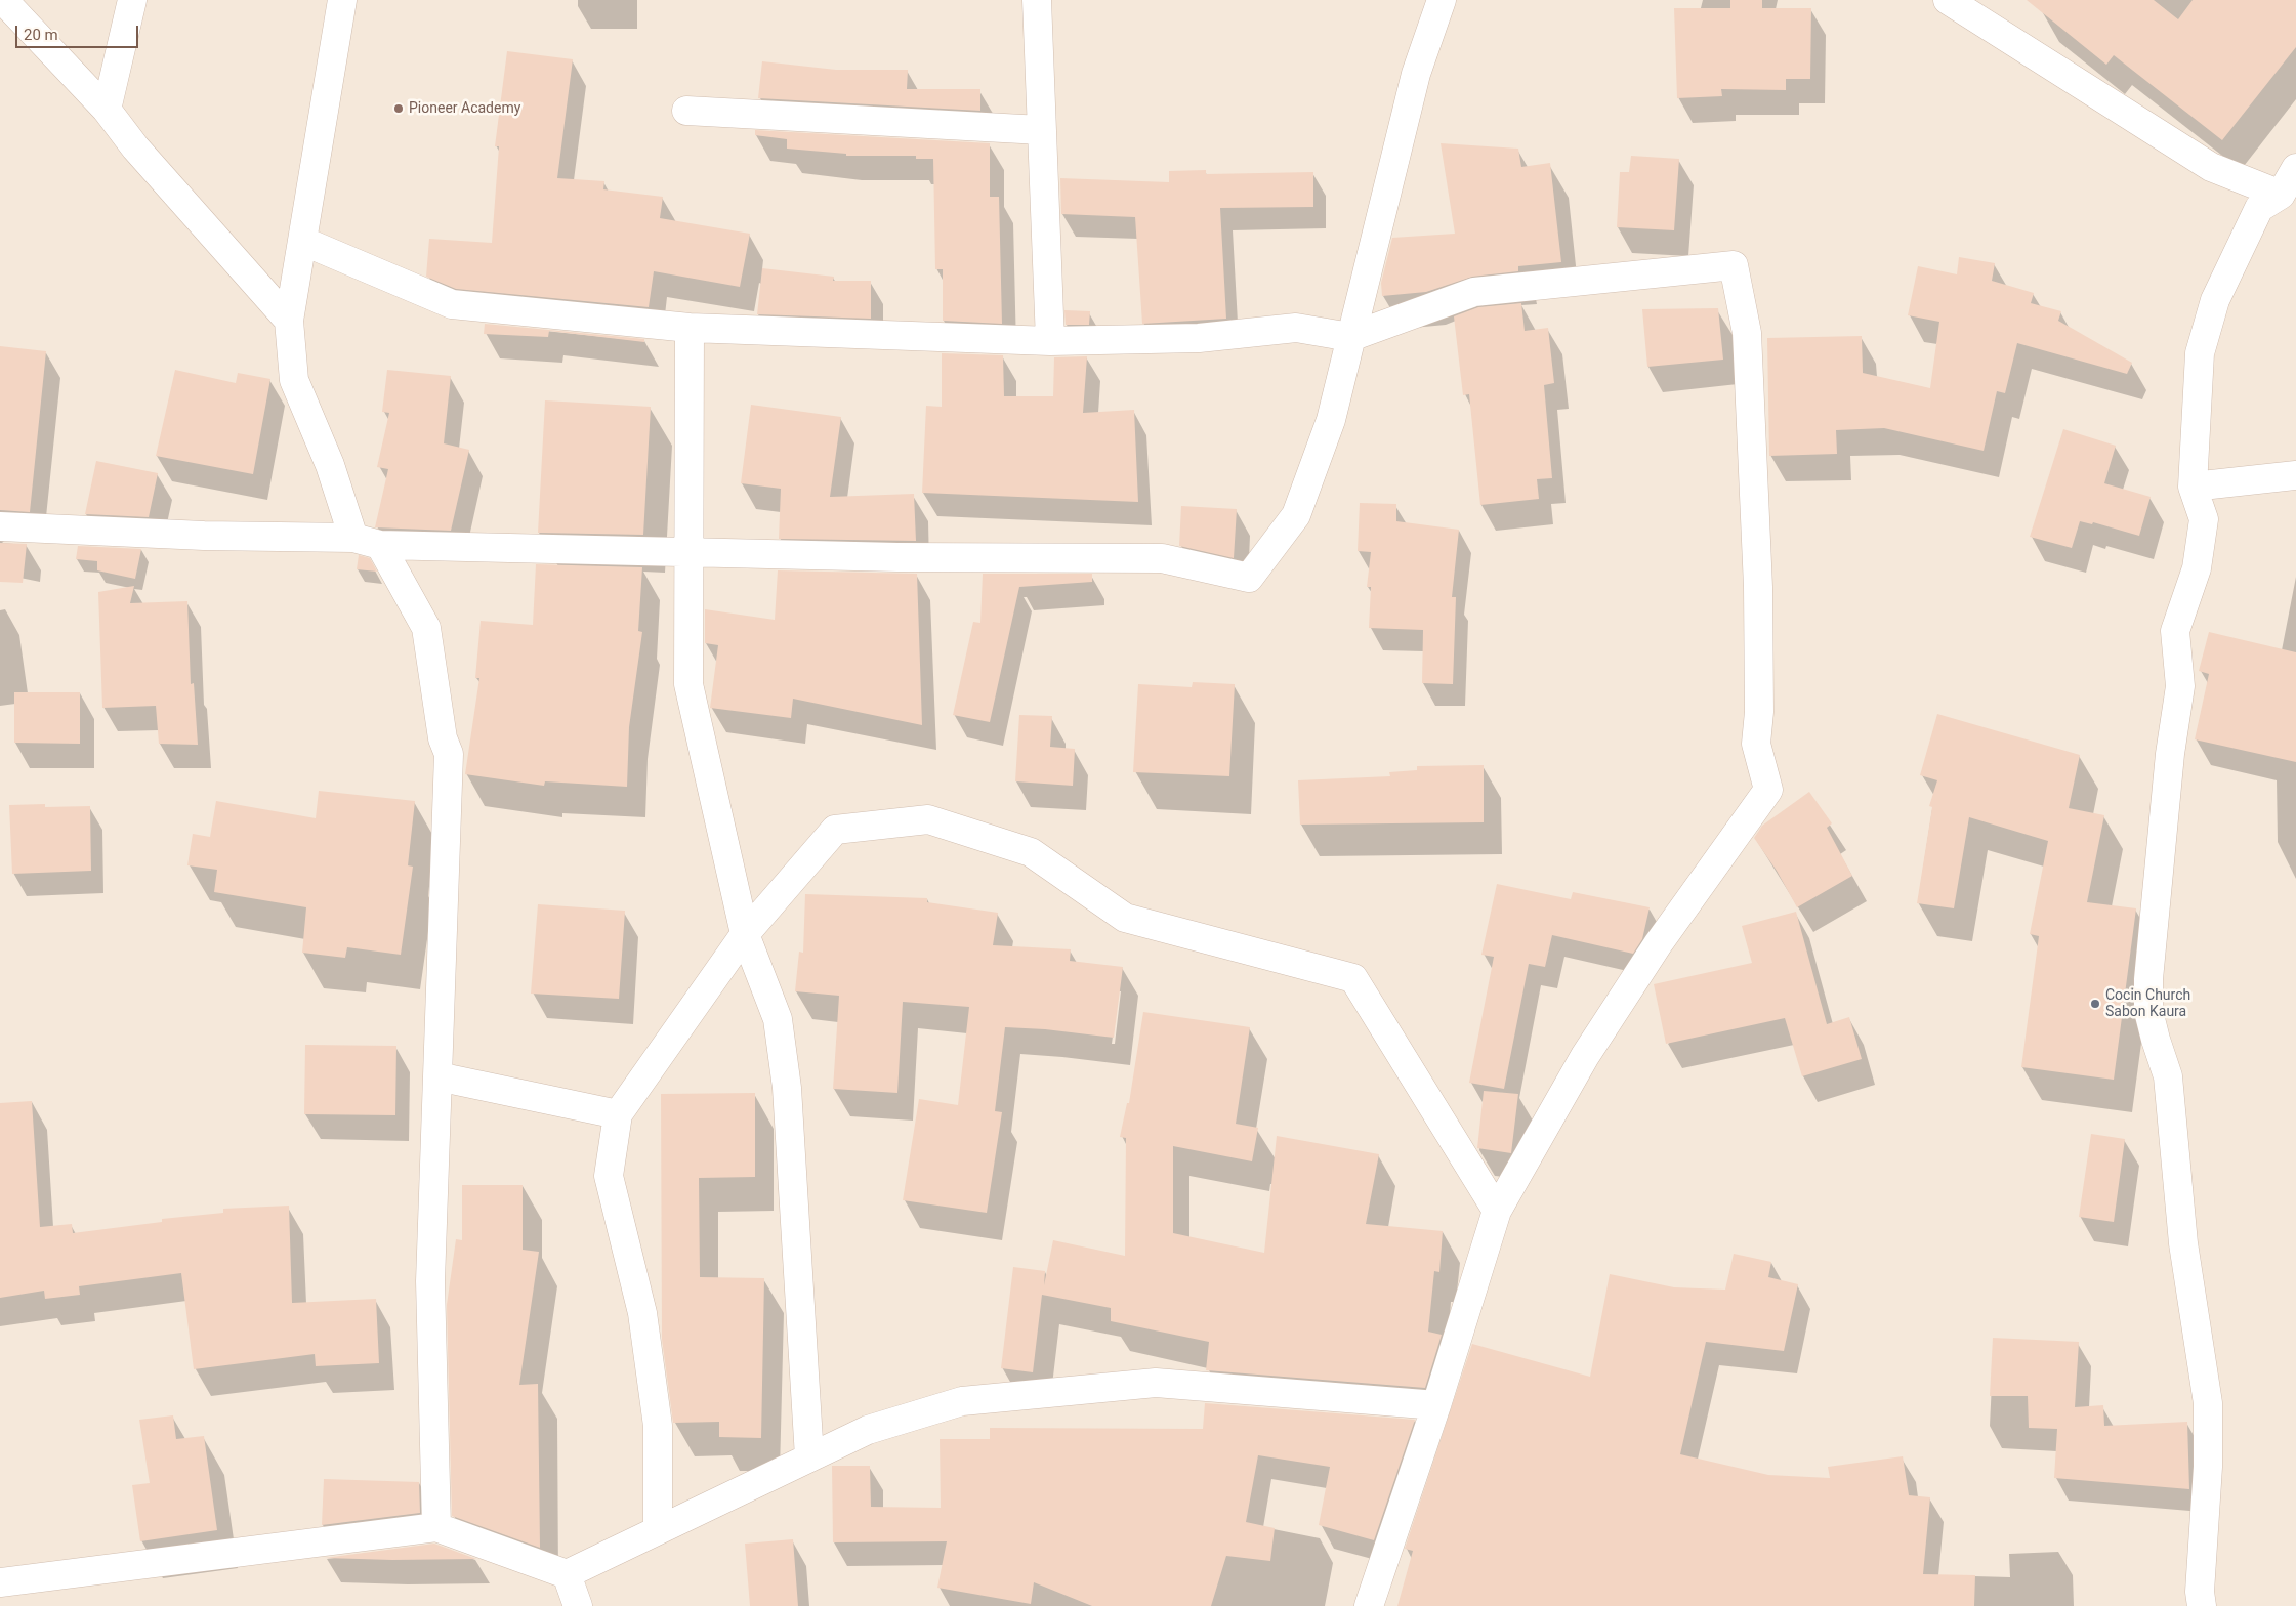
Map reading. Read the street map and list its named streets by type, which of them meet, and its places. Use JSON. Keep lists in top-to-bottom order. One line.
{"places":["Pioneer Academy","Cocin Church Sabon Kaura"],"scale_bar":"20 m"}
